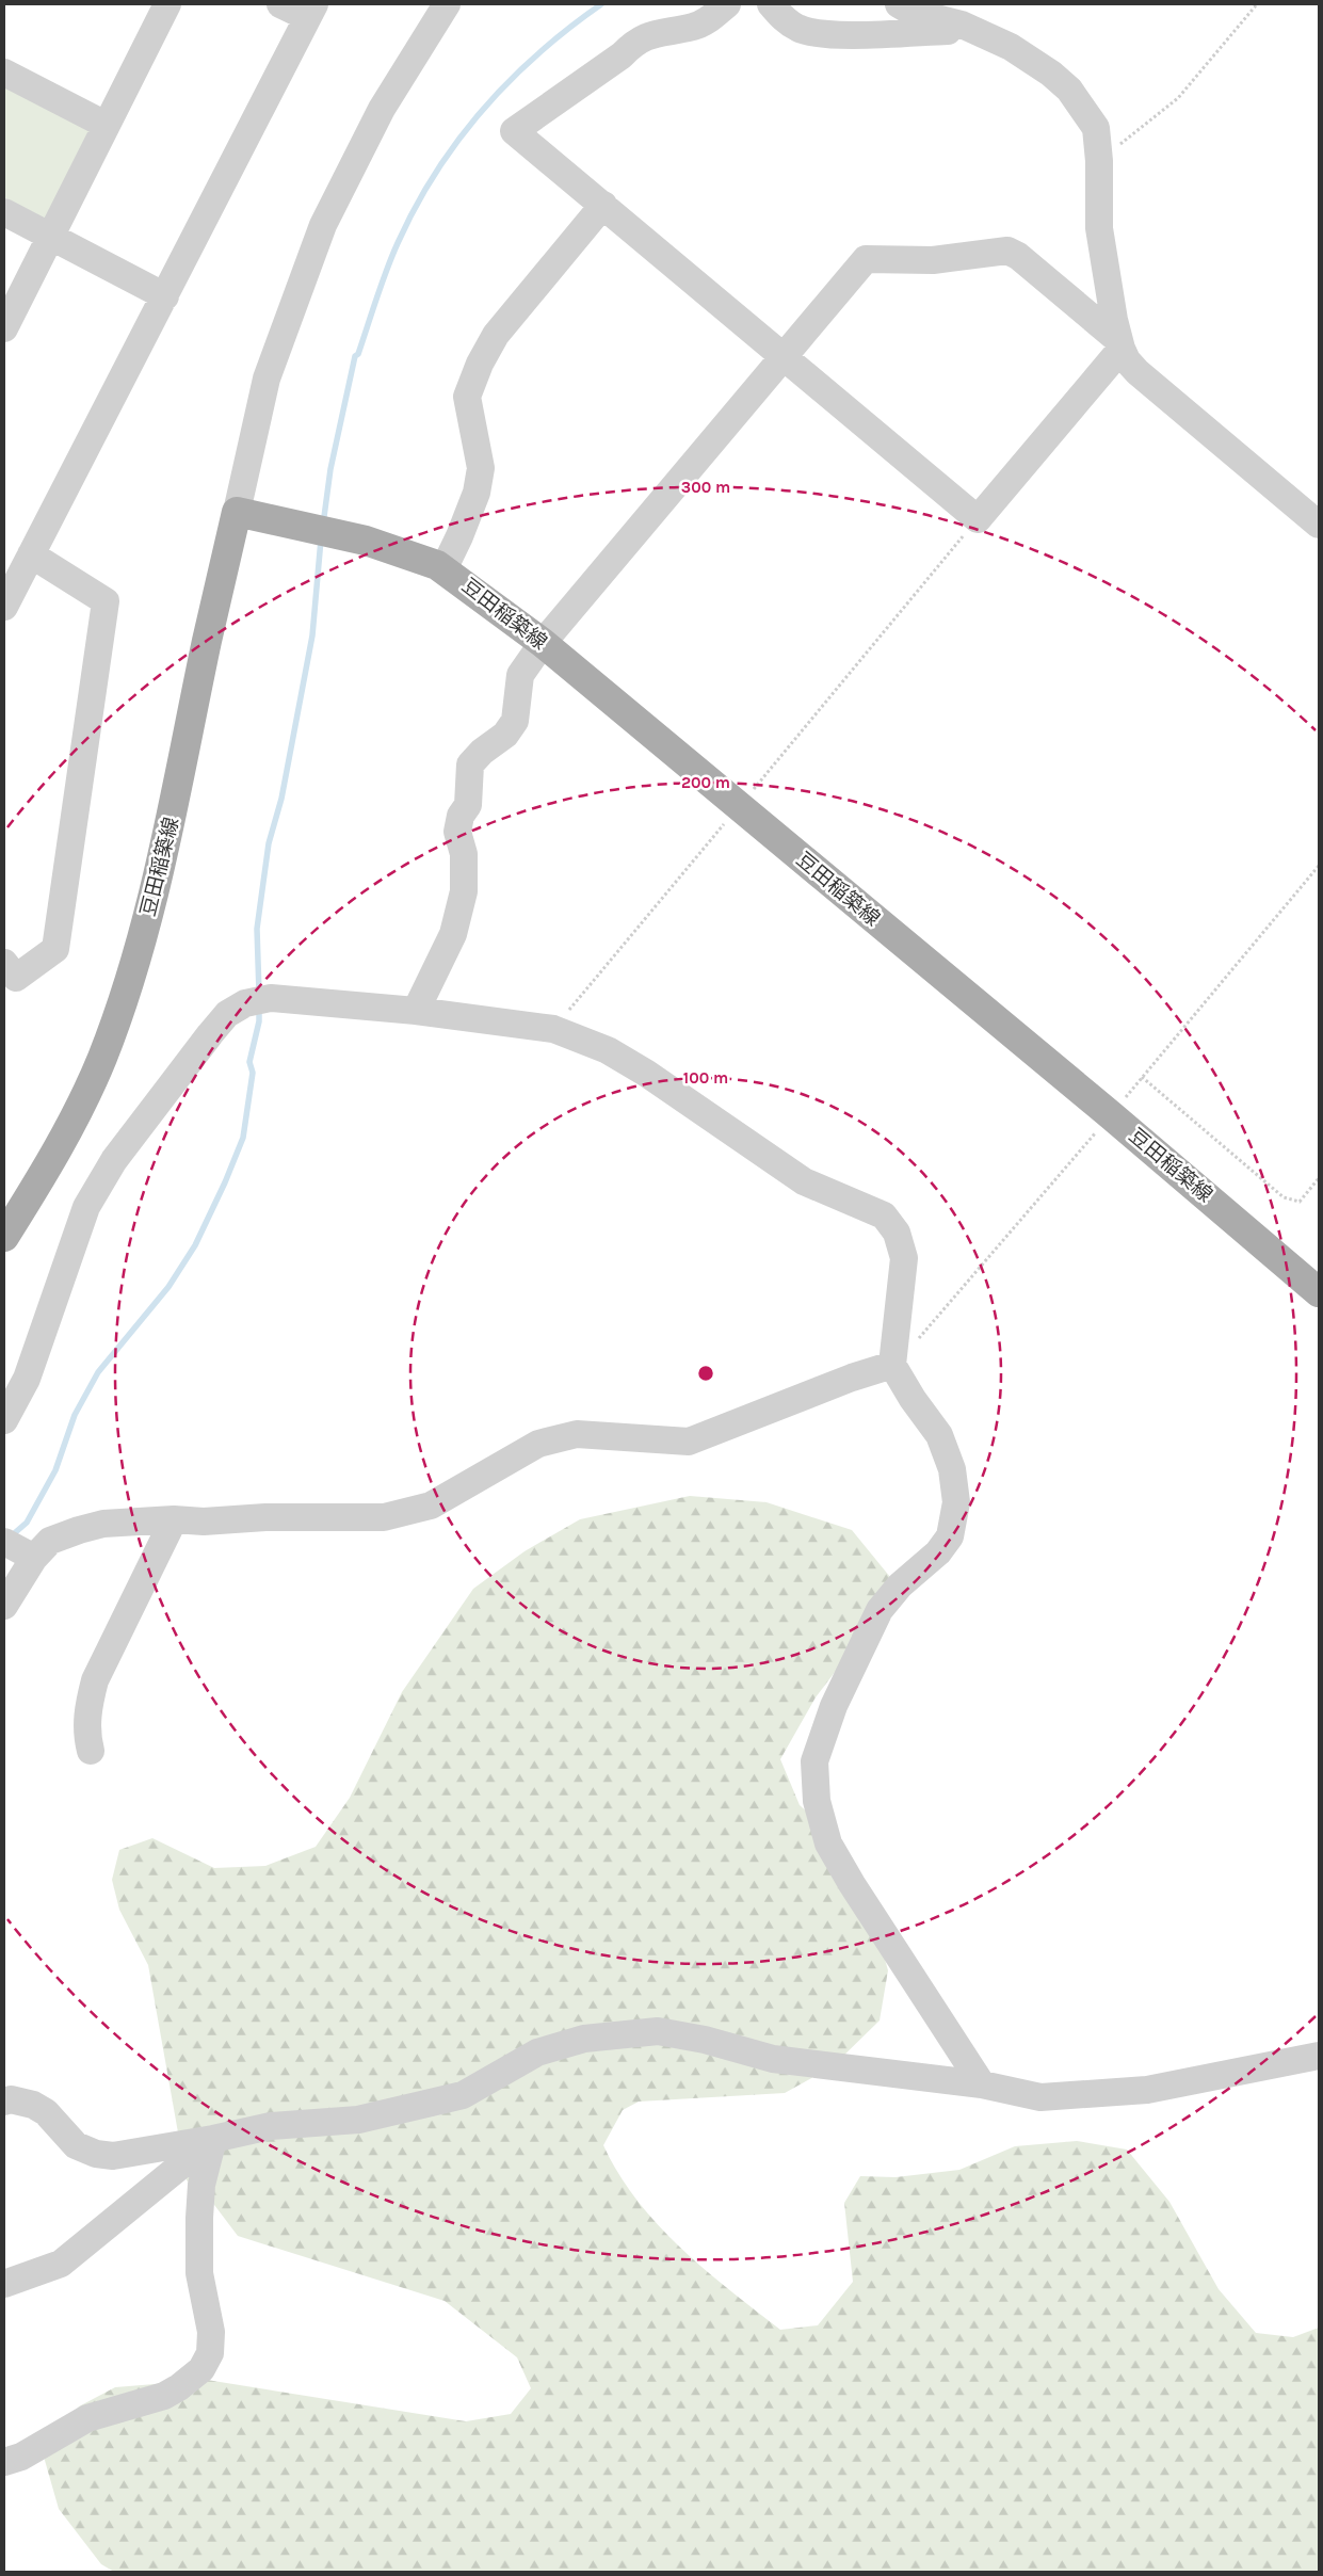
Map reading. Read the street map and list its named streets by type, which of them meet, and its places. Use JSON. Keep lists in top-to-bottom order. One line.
{"streets":{"main road":["豆田稲築線"]},"rings":["300 m","200 m","100 m"]}
